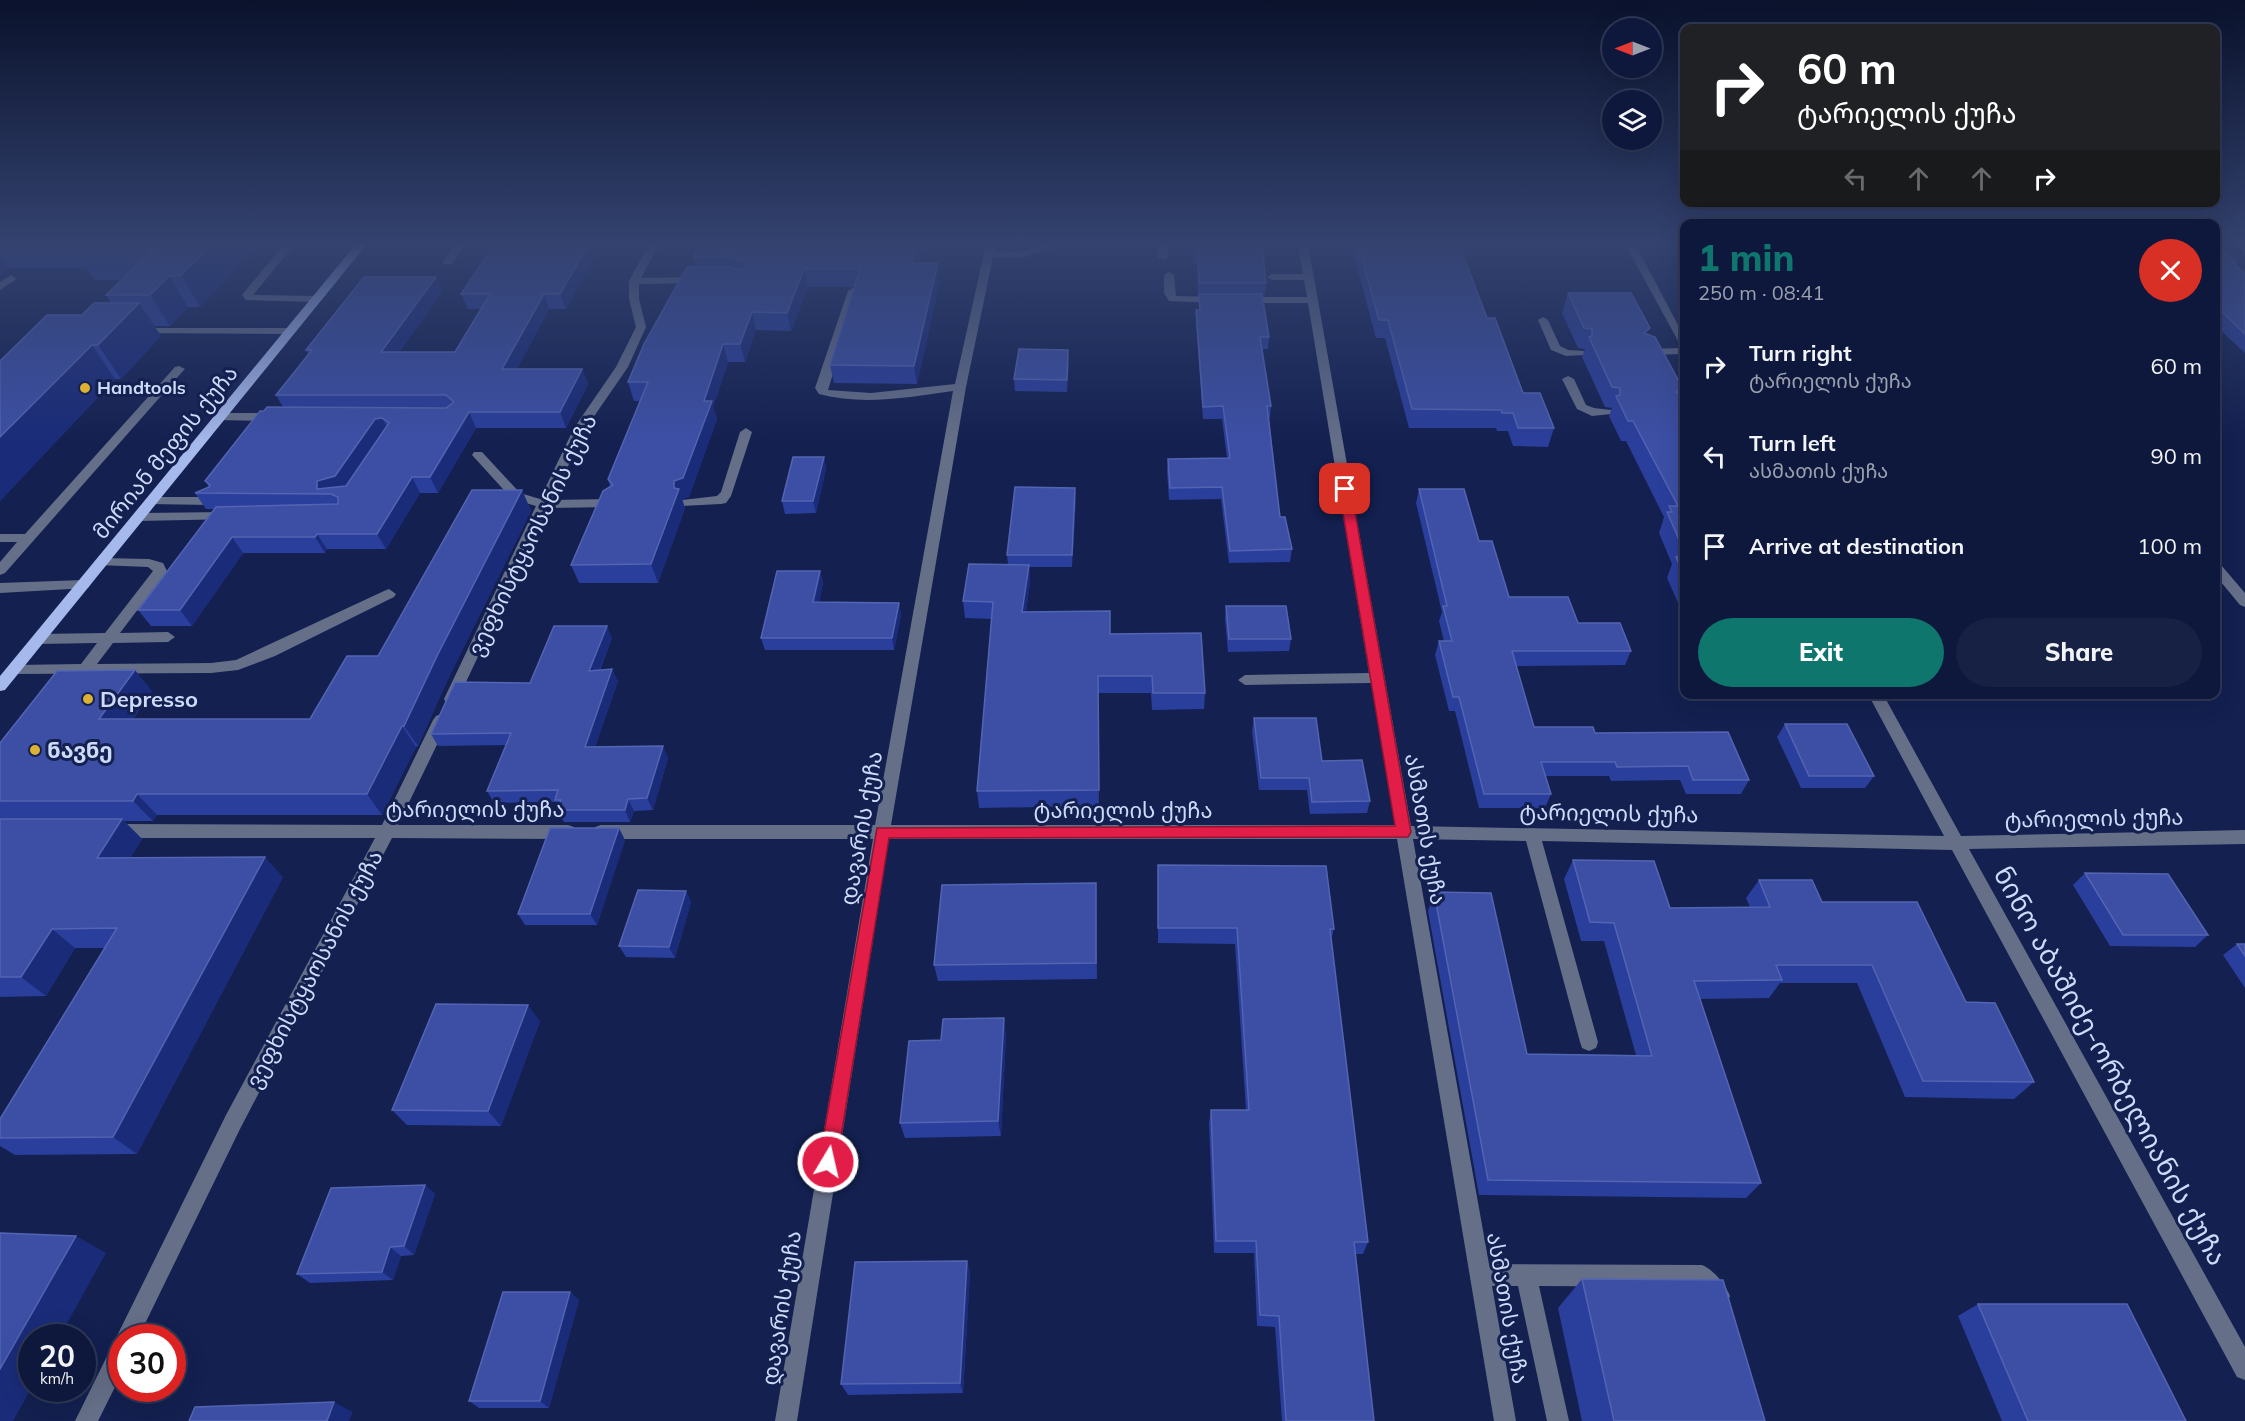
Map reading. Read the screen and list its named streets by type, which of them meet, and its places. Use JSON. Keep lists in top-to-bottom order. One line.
{"streets":{"main road":["მირიან მეფის ქუჩა"],"street":["ვეფხისტყაოსანის ქუჩა","ტარიელის ქუჩა","დავარის ქუჩა","ასმათის ქუჩა","ნინო აბაშიძე-ორბელიანის ქუჩა"]},"crossings":[["ვეფხისტყაოსანის ქუჩა","ტარიელის ქუჩა"],["ტარიელის ქუჩა","დავარის ქუჩა"],["ტარიელის ქუჩა","ასმათის ქუჩა"],["ტარიელის ქუჩა","ნინო აბაშიძე-ორბელიანის ქუჩა"]],"places":["Handtools","Depresso","ნავნე"],"north":"left","page":{"turn":["60 m","ტარიელის ქუჩა"],"heading":["1 min","250 m · 08:41"],"list":[{"name":"Turn right","note":"ტარიელის ქუჩა","value":"60 m"},{"name":"Turn left","note":"ასმათის ქუჩა","value":"90 m"},{"name":"Arrive at destination","value":"100 m"}],"buttons":["Exit","Share"],"speed":"20 km/h","limit":"30"}}
